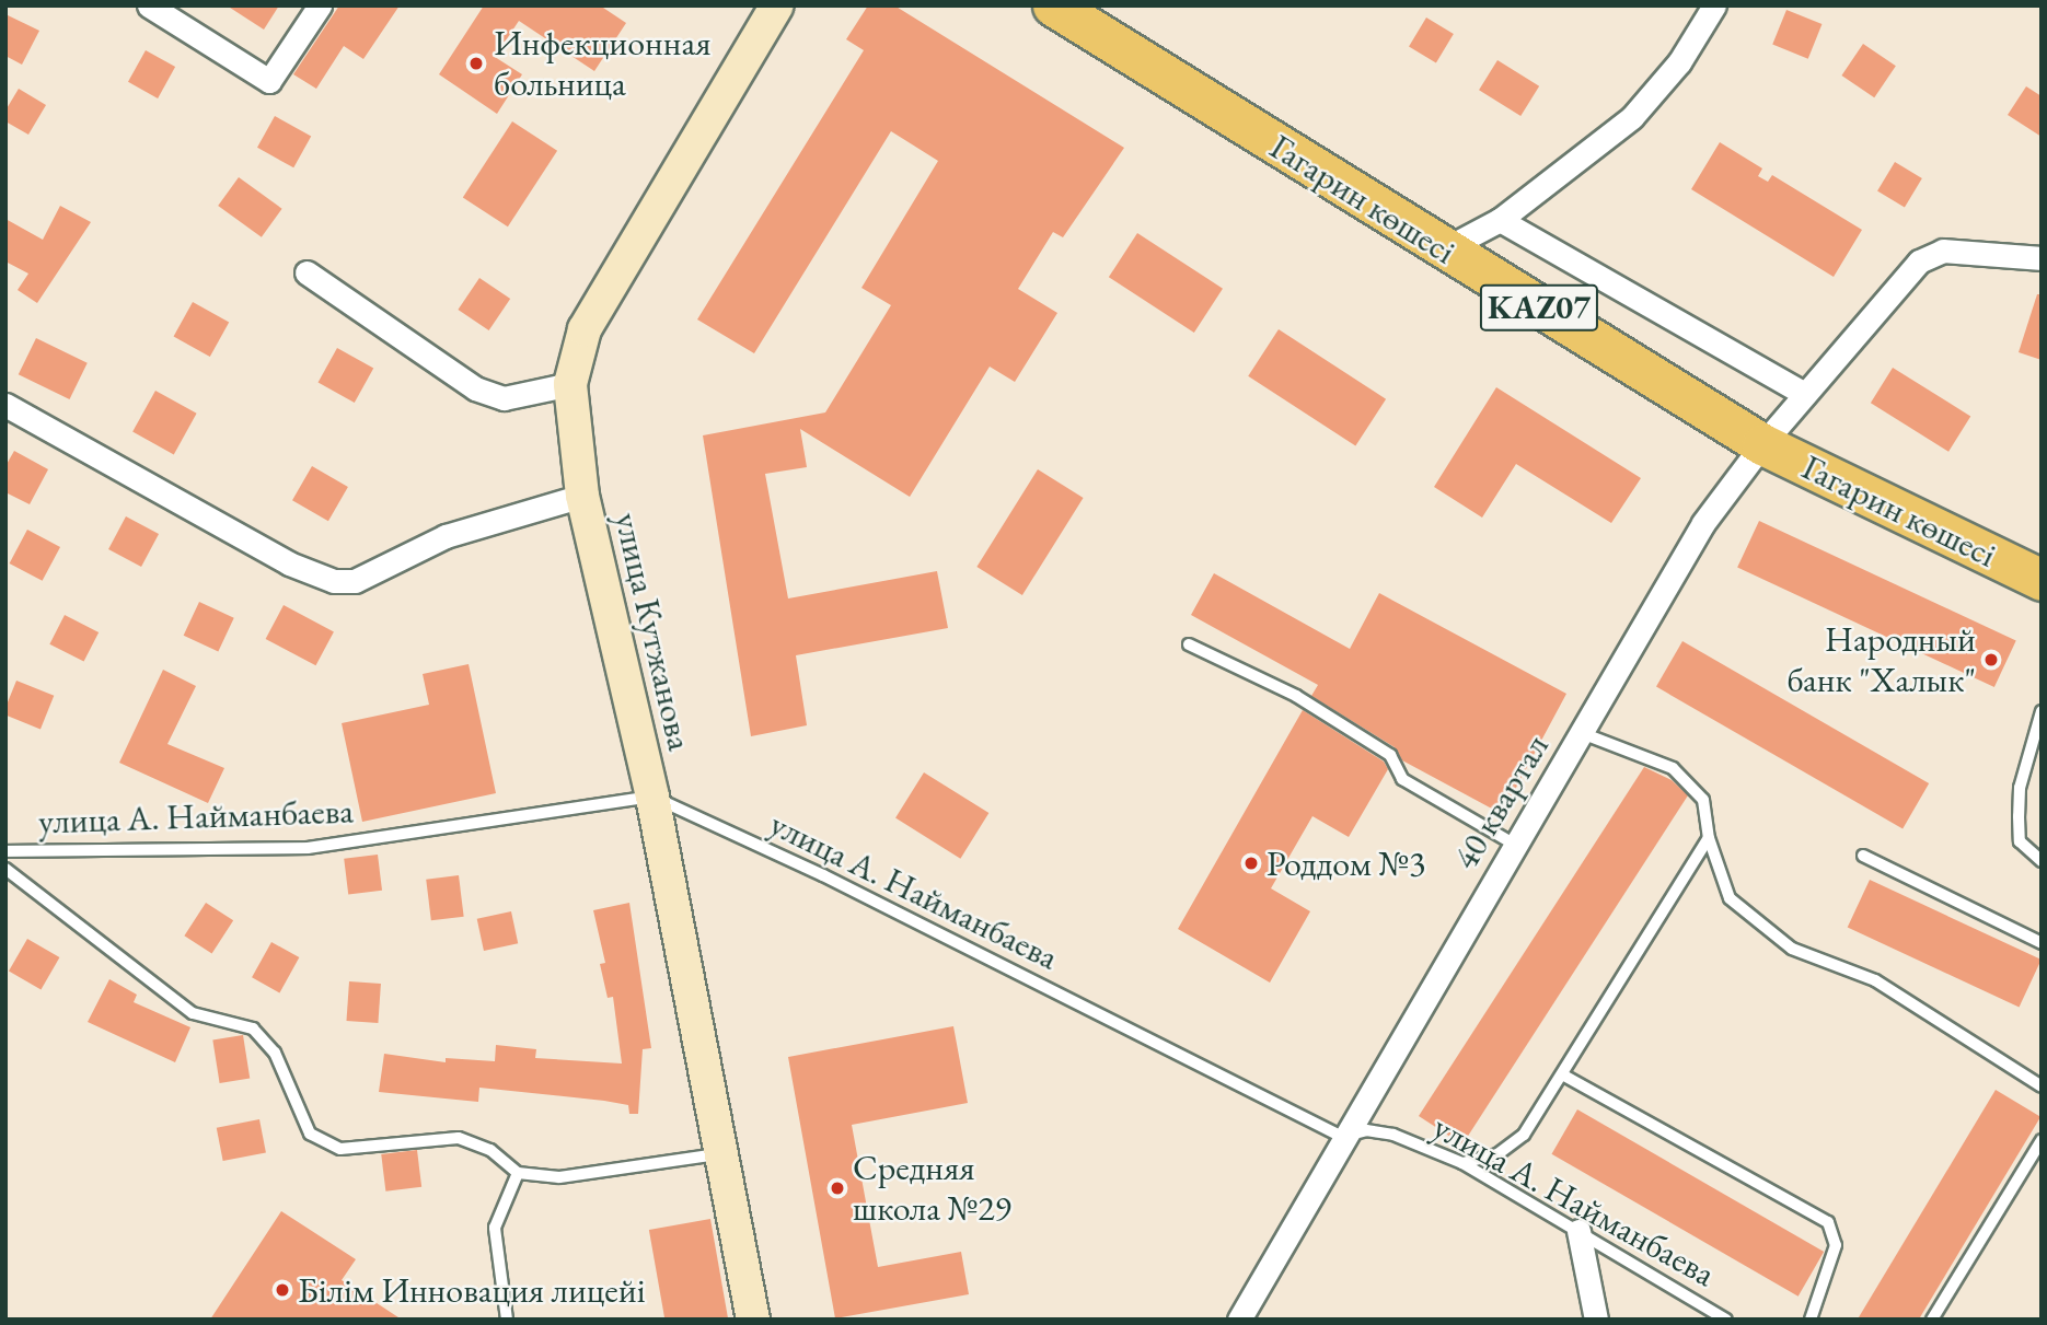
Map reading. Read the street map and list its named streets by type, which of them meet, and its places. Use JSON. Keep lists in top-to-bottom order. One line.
{"streets":{"highway":["Гагарин көшесі","KAZ07"],"street":["улица Кутжанова","40 квартал"],"lane":["улица А. Найманбаева"]},"crossings":[["Гагарин көшесі","40 квартал"],["улица Кутжанова","улица А. Найманбаева"],["40 квартал","улица А. Найманбаева"]],"places":["Инфекционная больница","Народный банк \"Халык\"","Роддом №3","Средняя школа №29","Білім Инновация лицейі"]}
